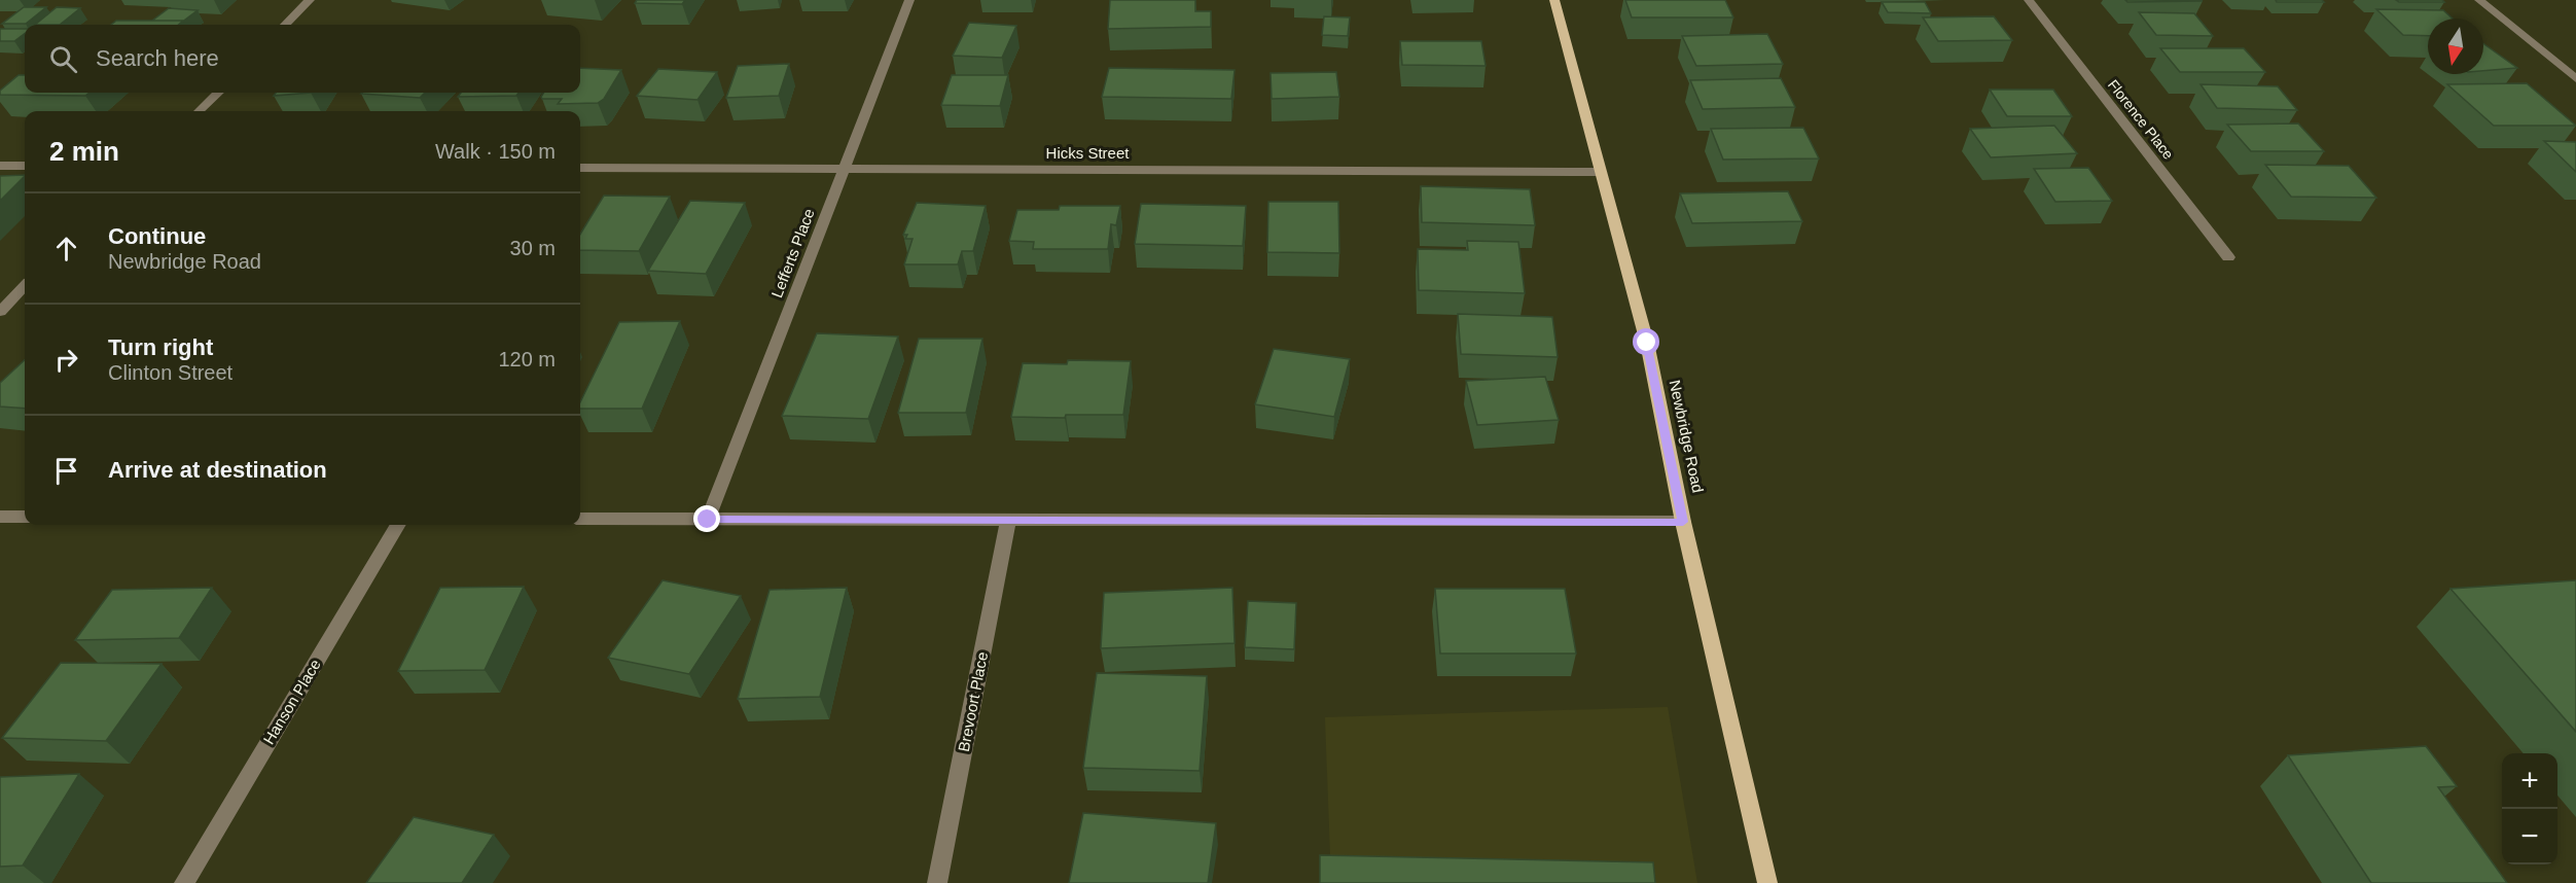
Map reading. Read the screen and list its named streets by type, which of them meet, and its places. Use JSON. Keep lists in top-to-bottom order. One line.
{"streets":{"main road":["Newbridge Road"],"street":["Florence Place","Hicks Street","Lefferts Place","Hanson Place","Brevoort Place"]},"crossings":[["Hicks Street","Lefferts Place"],["Hicks Street","Newbridge Road"]],"north":"bottom","page":{"search":"Search here","heading":["2 min","Walk · 150 m"],"list":[["Continue","Newbridge Road","30 m"],["Turn right","Clinton Street","120 m"],"Arrive at destination"],"map_buttons":["+","−"]}}
